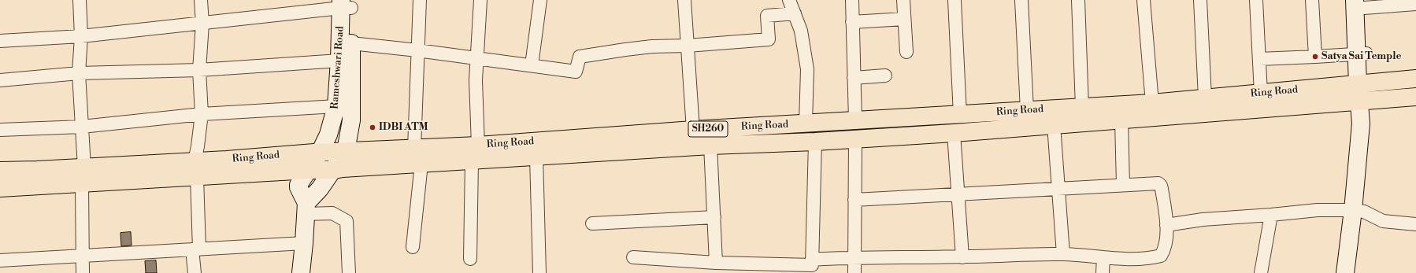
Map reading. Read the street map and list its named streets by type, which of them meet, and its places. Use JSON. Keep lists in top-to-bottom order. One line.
{"streets":{"highway":["Ring Road","SH260"],"main road":["Rameshwari Road"]},"crossings":[["Rameshwari Road","Ring Road"]],"places":["Satya Sai Temple","IDBI ATM"]}
